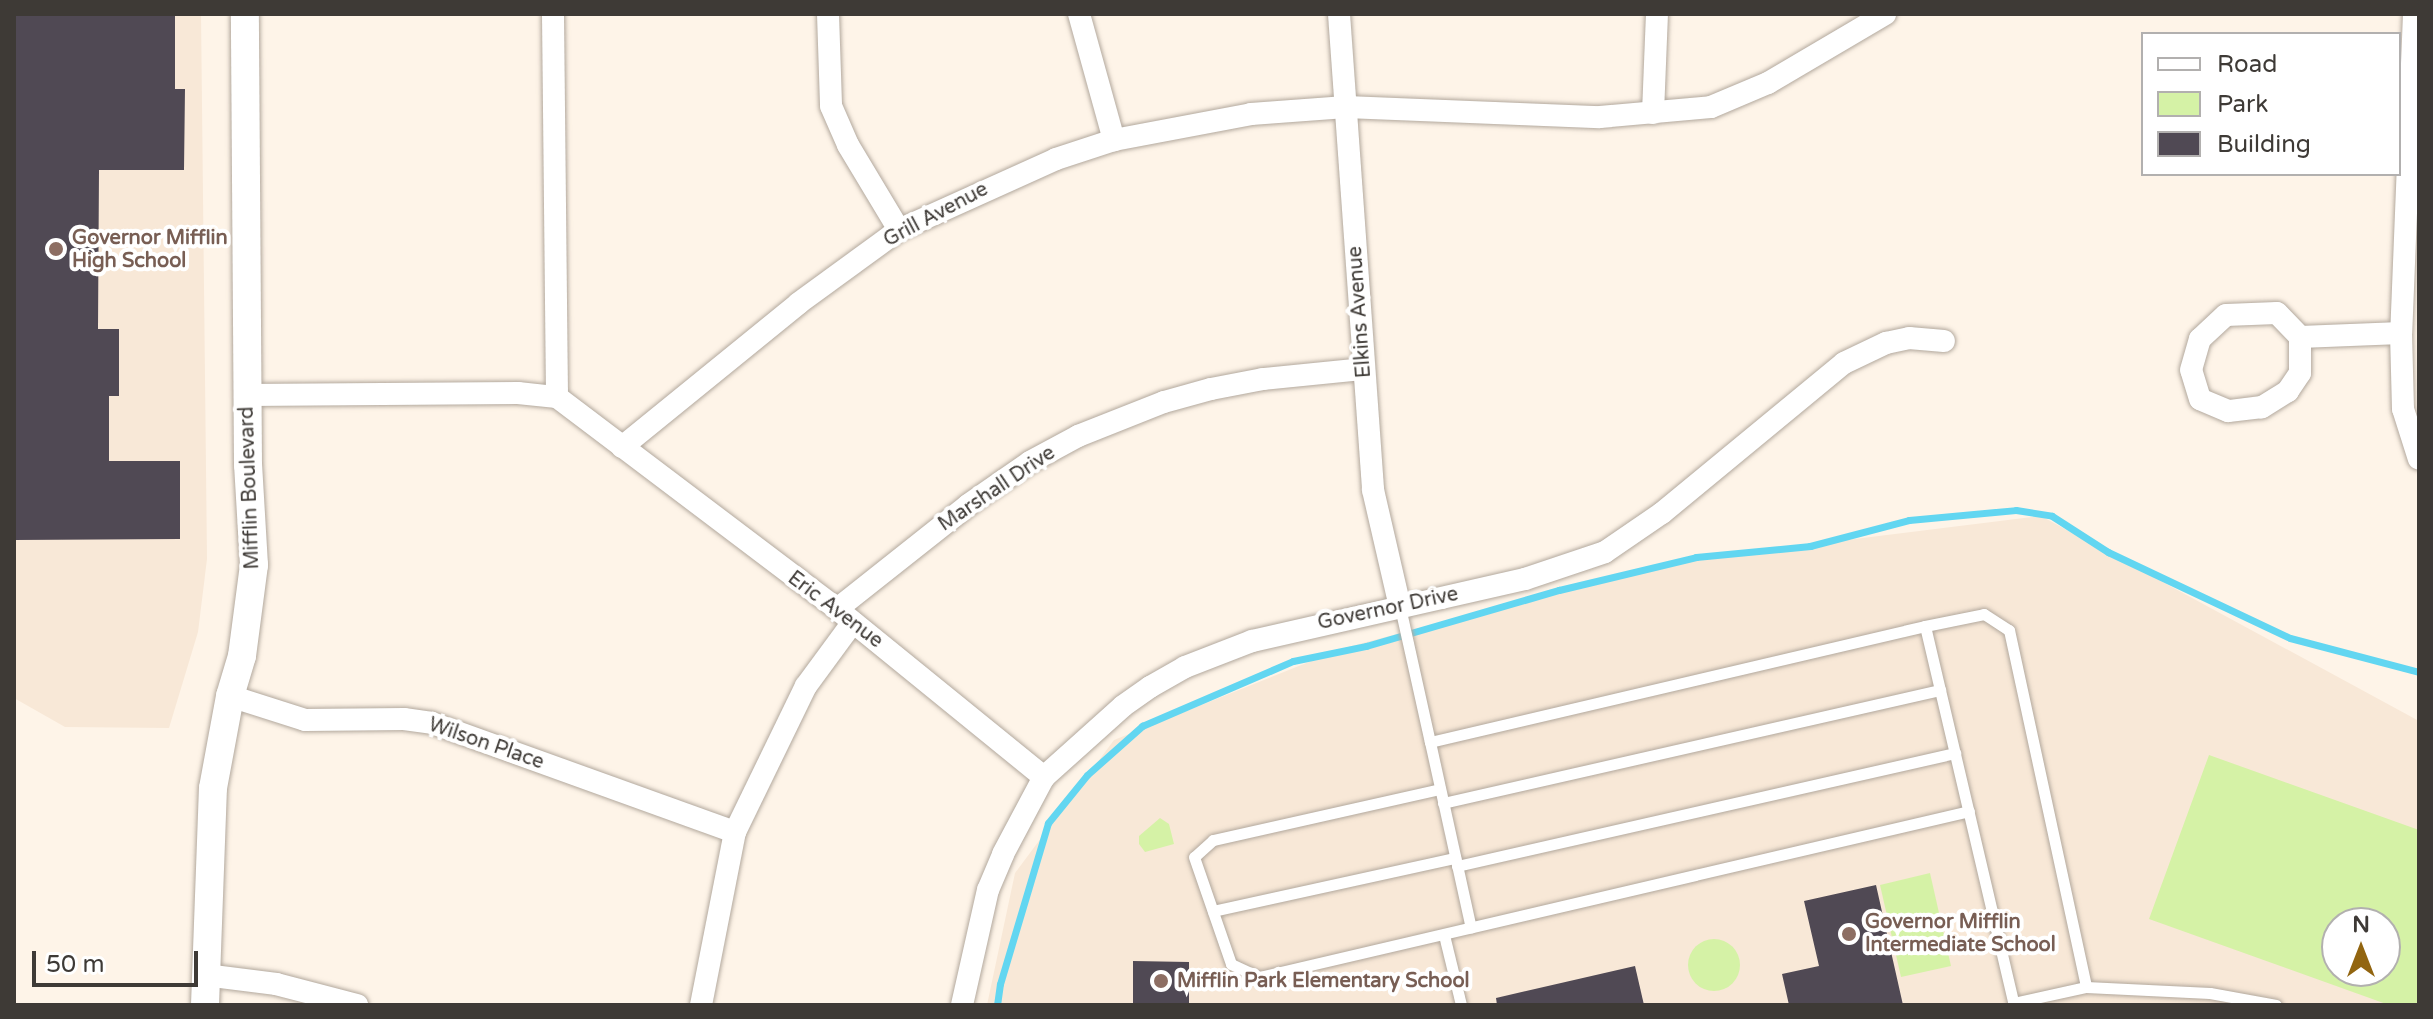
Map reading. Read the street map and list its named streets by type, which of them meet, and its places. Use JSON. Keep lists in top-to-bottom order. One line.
{"streets":{"street":["Grill Avenue","Elkins Avenue","Mifflin Boulevard","Marshall Drive","Governor Drive","Eric Avenue","Wilson Place"]},"crossings":[["Grill Avenue","Elkins Avenue"],["Grill Avenue","Eric Avenue"],["Elkins Avenue","Marshall Drive"],["Elkins Avenue","Governor Drive"],["Mifflin Boulevard","Wilson Place"],["Marshall Drive","Eric Avenue"],["Marshall Drive","Wilson Place"],["Governor Drive","Eric Avenue"]],"places":["Governor Mifflin High School","Governor Mifflin Intermediate School","Mifflin Park Elementary School"],"legend":["Road","Park","Building"],"scale_bar":"50 m","north":"top"}
